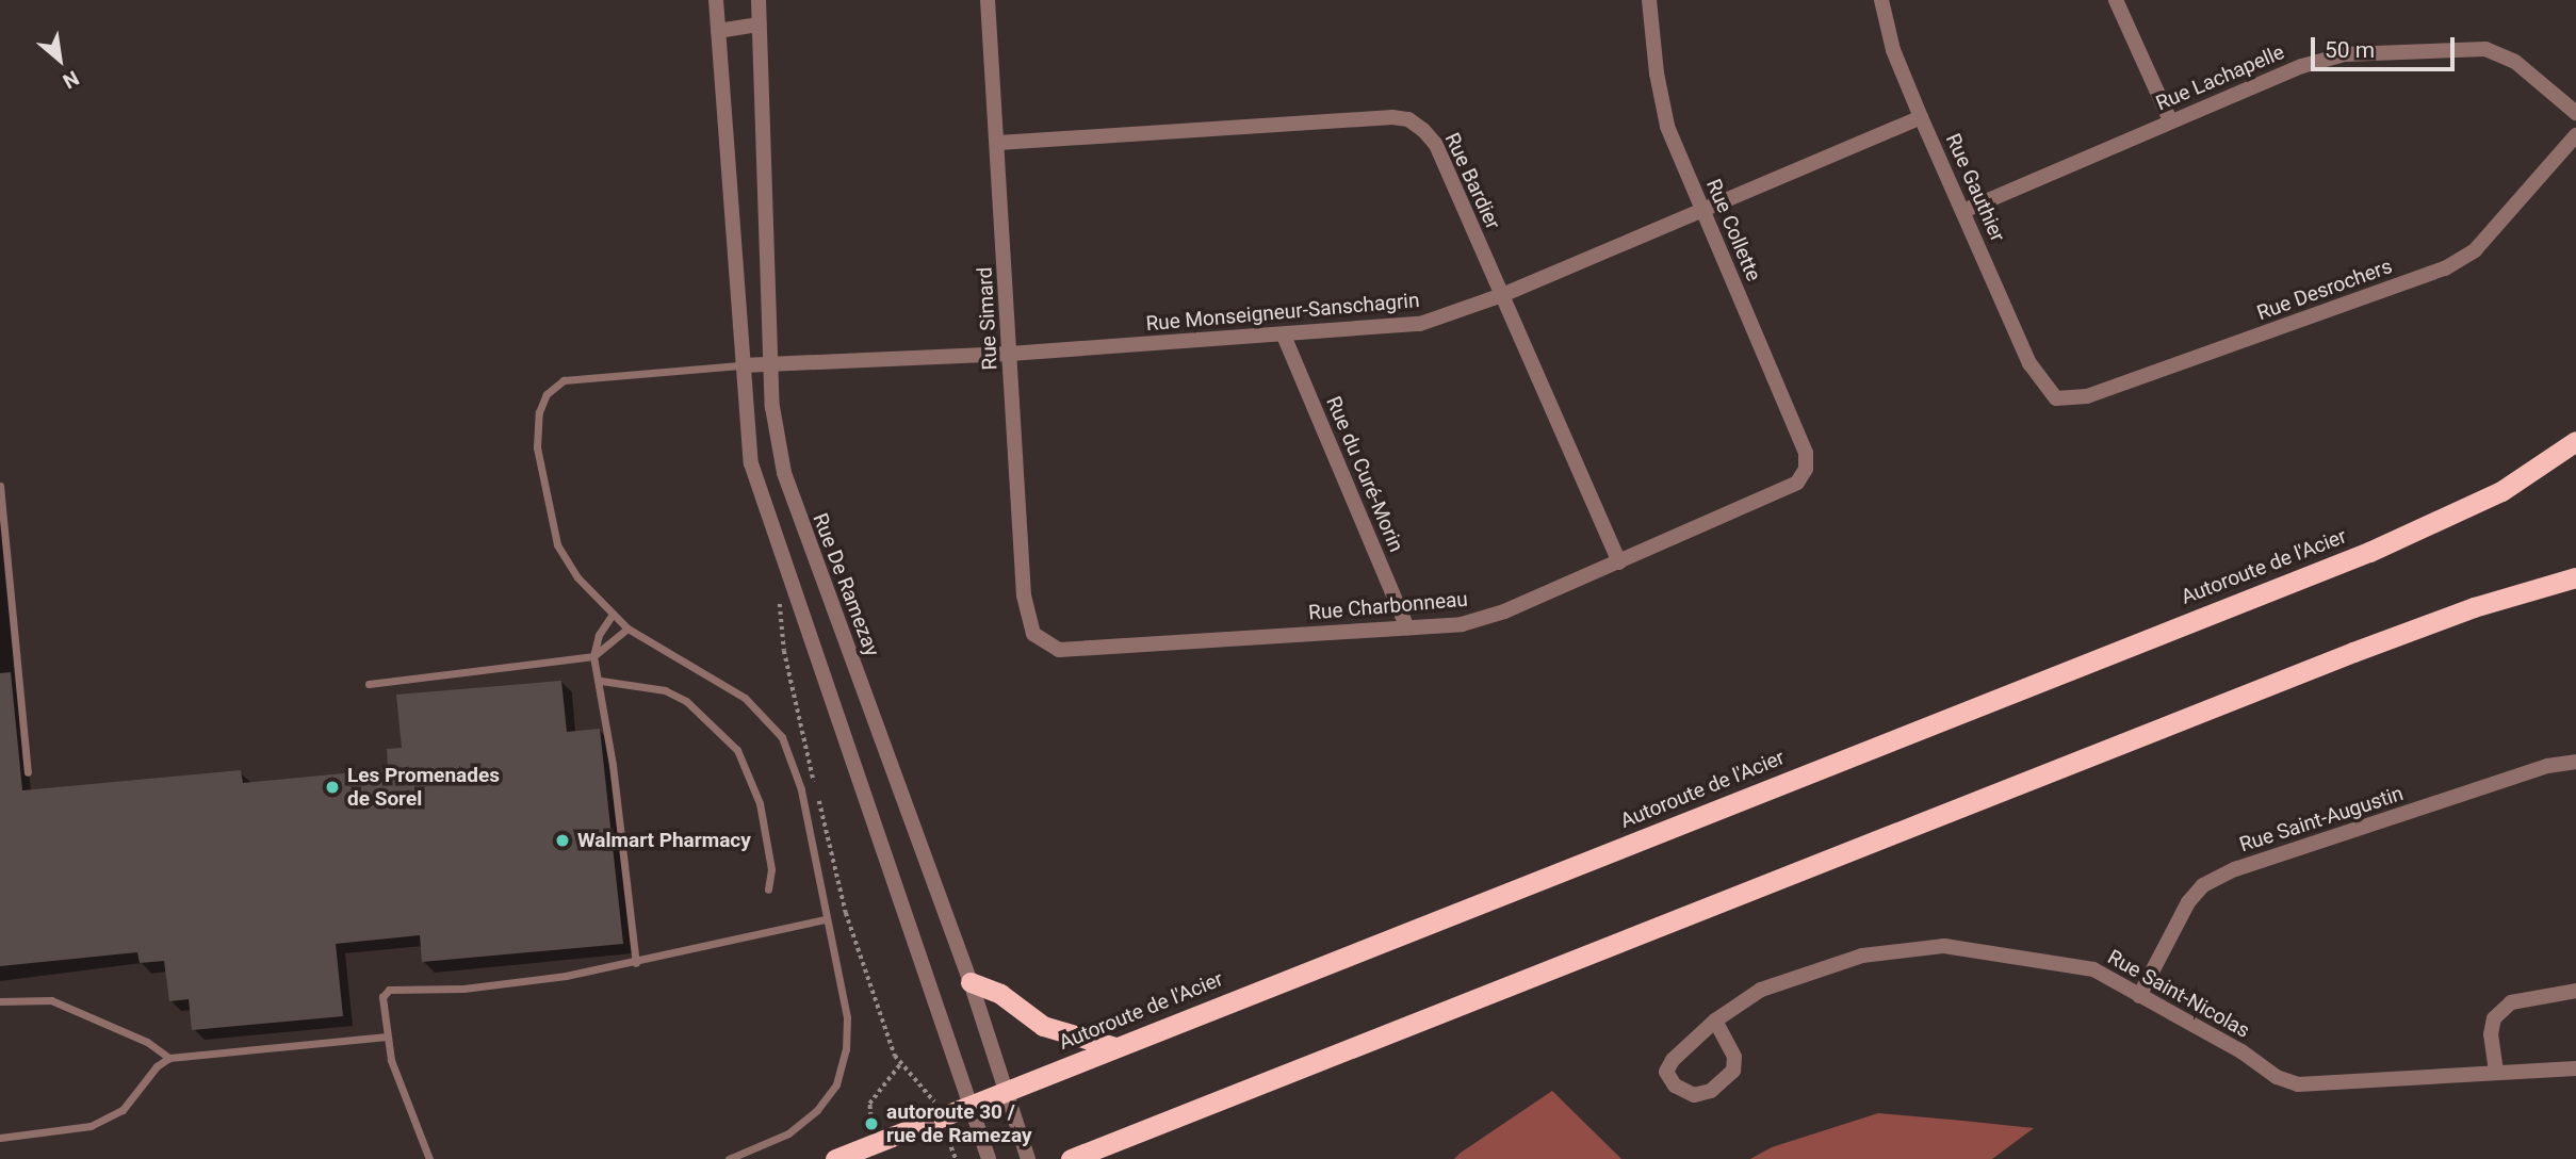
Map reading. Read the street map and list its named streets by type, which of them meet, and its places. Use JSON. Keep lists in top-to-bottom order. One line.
{"streets":{"highway":["Autoroute de l'Acier"],"street":["Rue Lachapelle","Rue Bardier","Rue Gauthier","Rue Collette","Rue Desrochers","Rue Monseigneur-Sanschagrin","Rue Simard","Rue du Curé-Morin","Rue De Ramezay","Rue Charbonneau","Rue Saint-Augustin","Rue Saint-Nicolas"]},"crossings":[["Rue Lachapelle","Rue Gauthier"],["Rue Bardier","Rue Monseigneur-Sanschagrin"],["Rue Bardier","Rue Simard"],["Rue Bardier","Rue Charbonneau"],["Rue Gauthier","Rue Desrochers"],["Rue Gauthier","Rue Monseigneur-Sanschagrin"],["Rue Collette","Rue Monseigneur-Sanschagrin"],["Rue Collette","Rue Charbonneau"],["Rue Monseigneur-Sanschagrin","Rue Simard"],["Rue Monseigneur-Sanschagrin","Rue du Curé-Morin"],["Rue Monseigneur-Sanschagrin","Rue De Ramezay"],["Rue Simard","Rue Charbonneau"],["Rue du Curé-Morin","Rue Charbonneau"],["Autoroute de l'Acier","Rue De Ramezay"],["Rue Saint-Augustin","Rue Saint-Nicolas"]],"places":["Les Promenades de Sorel","Walmart Pharmacy","autoroute 30 / rue de Ramezay"],"scale_bar":"50 m","north":"bottom right"}
